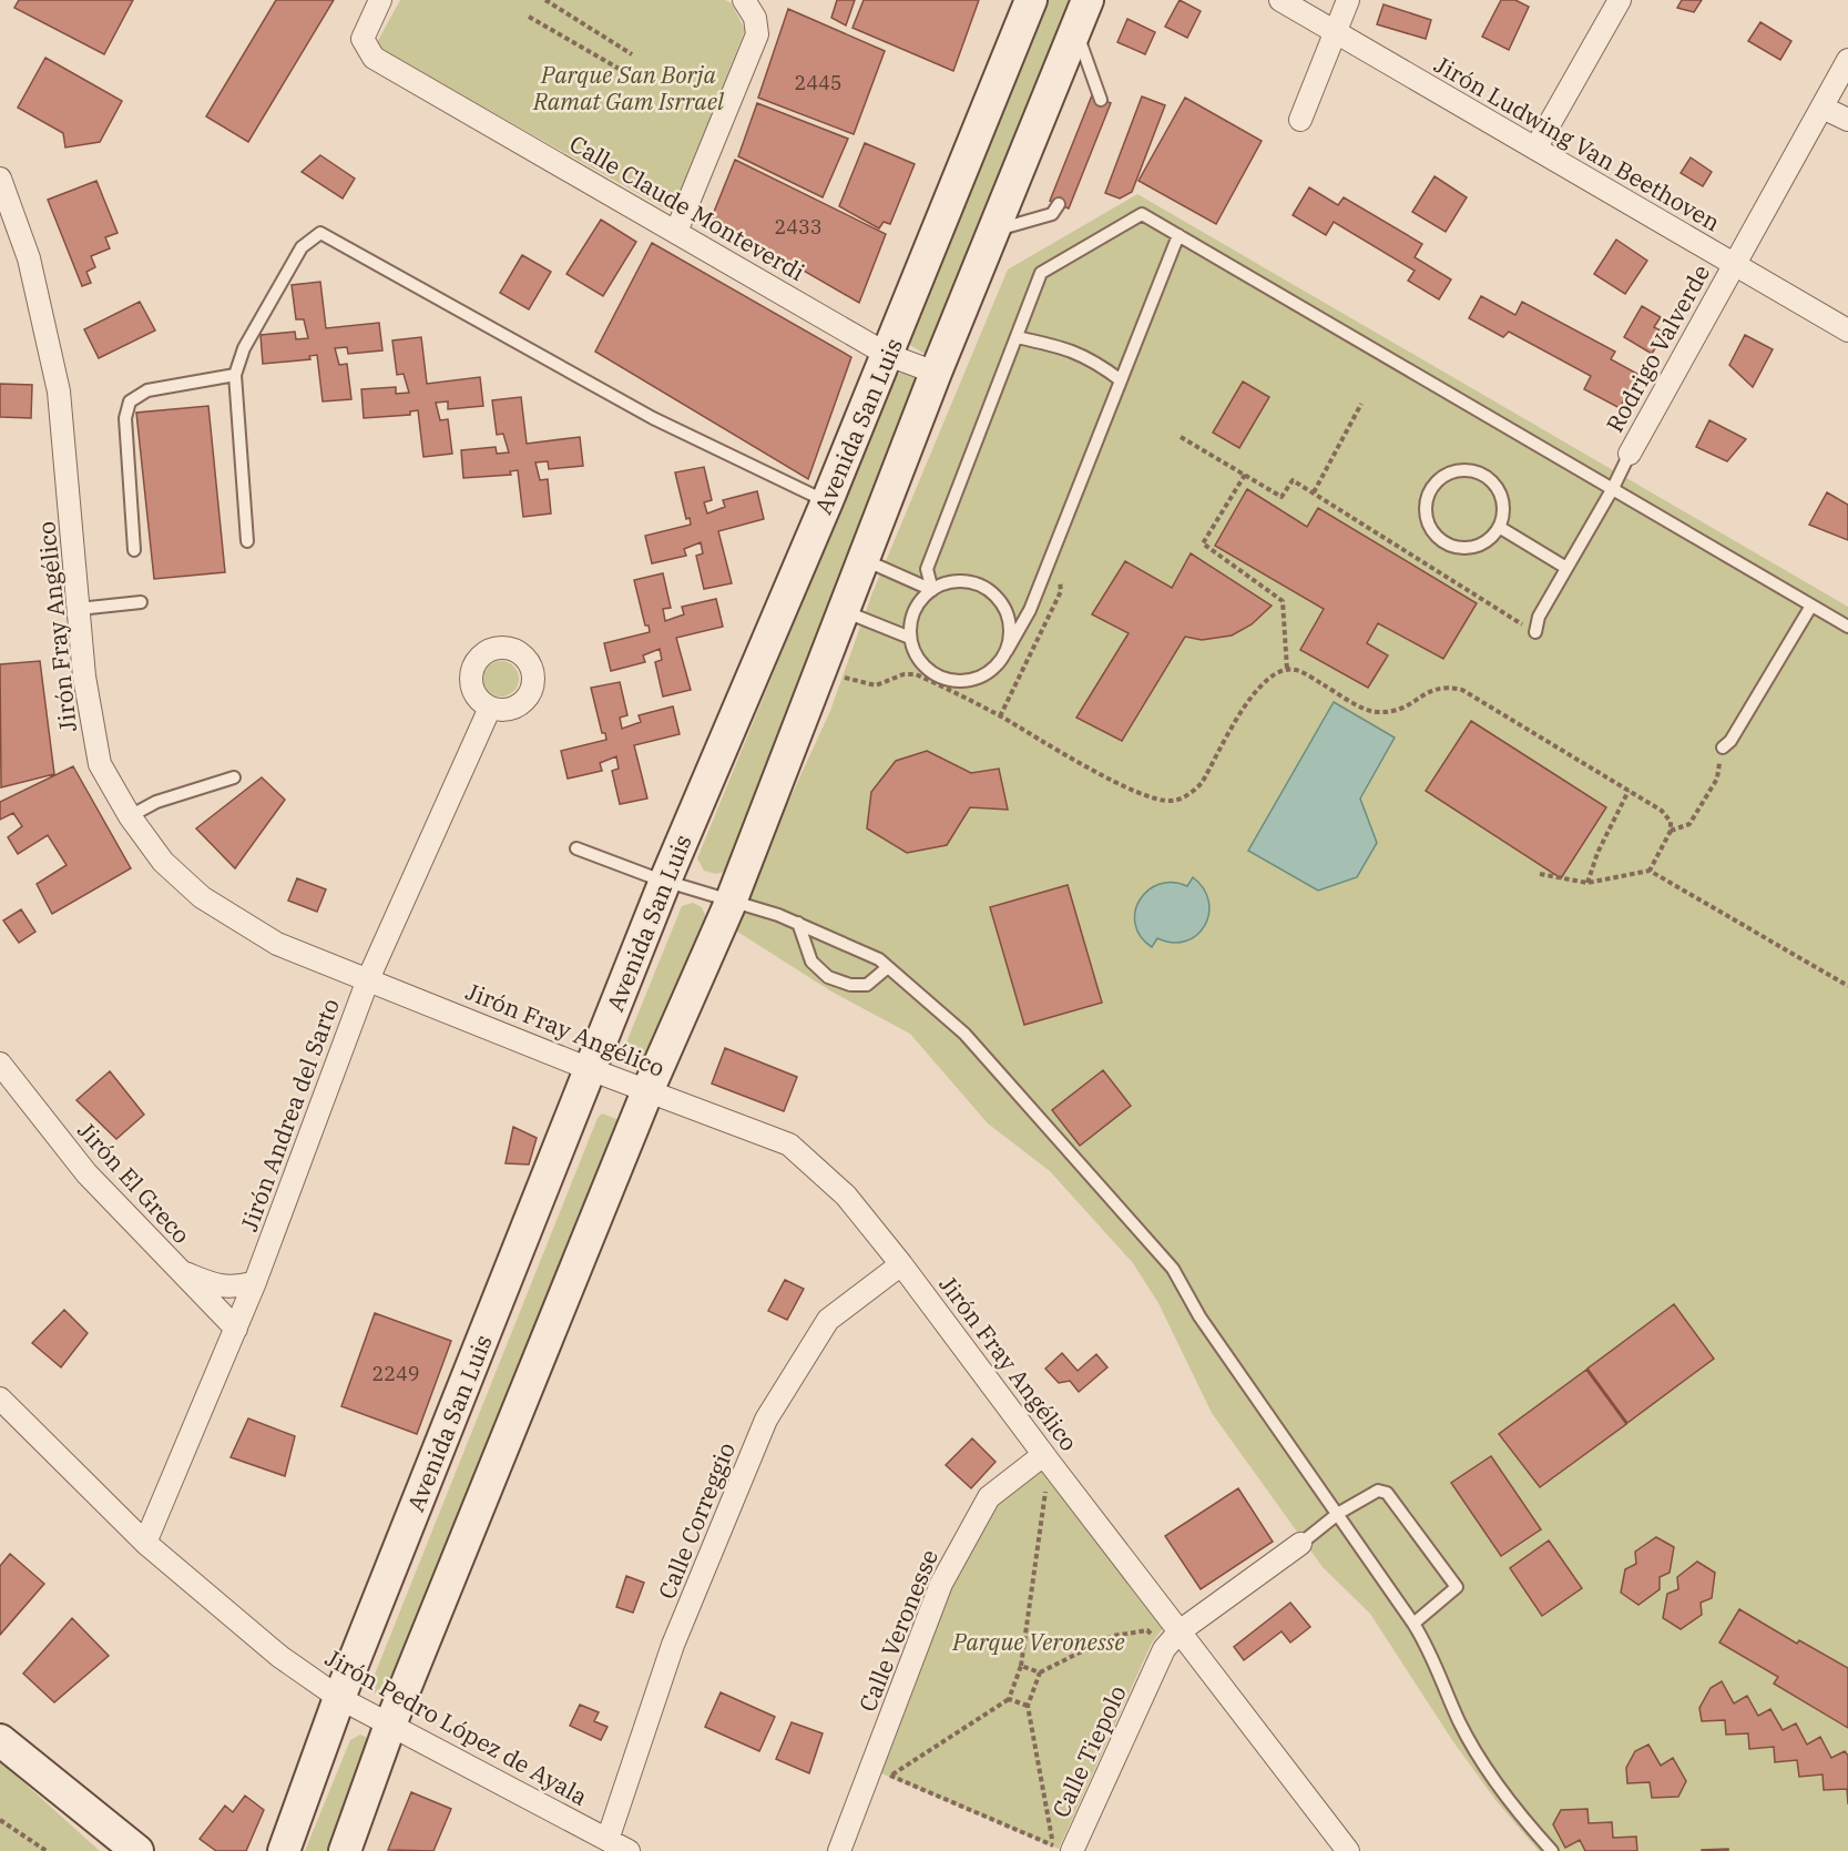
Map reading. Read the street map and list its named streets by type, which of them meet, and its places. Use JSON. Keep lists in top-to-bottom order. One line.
{"streets":{"main road":["Avenida San Luis"],"street":["Jirón Ludwing Van Beethoven","Calle Claude Monteverdi","Rodrigo Valverde","Jirón Fray Angélico","Jirón Andrea del Sarto","Jirón El Greco","Calle Correggio","Calle Veronesse","Jirón Pedro López de Ayala","Calle Tiepolo"]},"crossings":[["Jirón Ludwing Van Beethoven","Rodrigo Valverde"],["Calle Claude Monteverdi","Avenida San Luis"],["Avenida San Luis","Jirón Fray Angélico"],["Avenida San Luis","Jirón Pedro López de Ayala"],["Jirón Fray Angélico","Jirón Andrea del Sarto"],["Jirón Fray Angélico","Calle Correggio"],["Jirón Fray Angélico","Calle Veronesse"],["Jirón Fray Angélico","Calle Tiepolo"],["Jirón Andrea del Sarto","Jirón El Greco"],["Jirón Andrea del Sarto","Jirón Pedro López de Ayala"],["Calle Correggio","Jirón Pedro López de Ayala"]],"parks":["Parque San Borja Ramat Gam Isrrael","Parque Veronesse"],"house_numbers":["2445","2433","2249"]}
